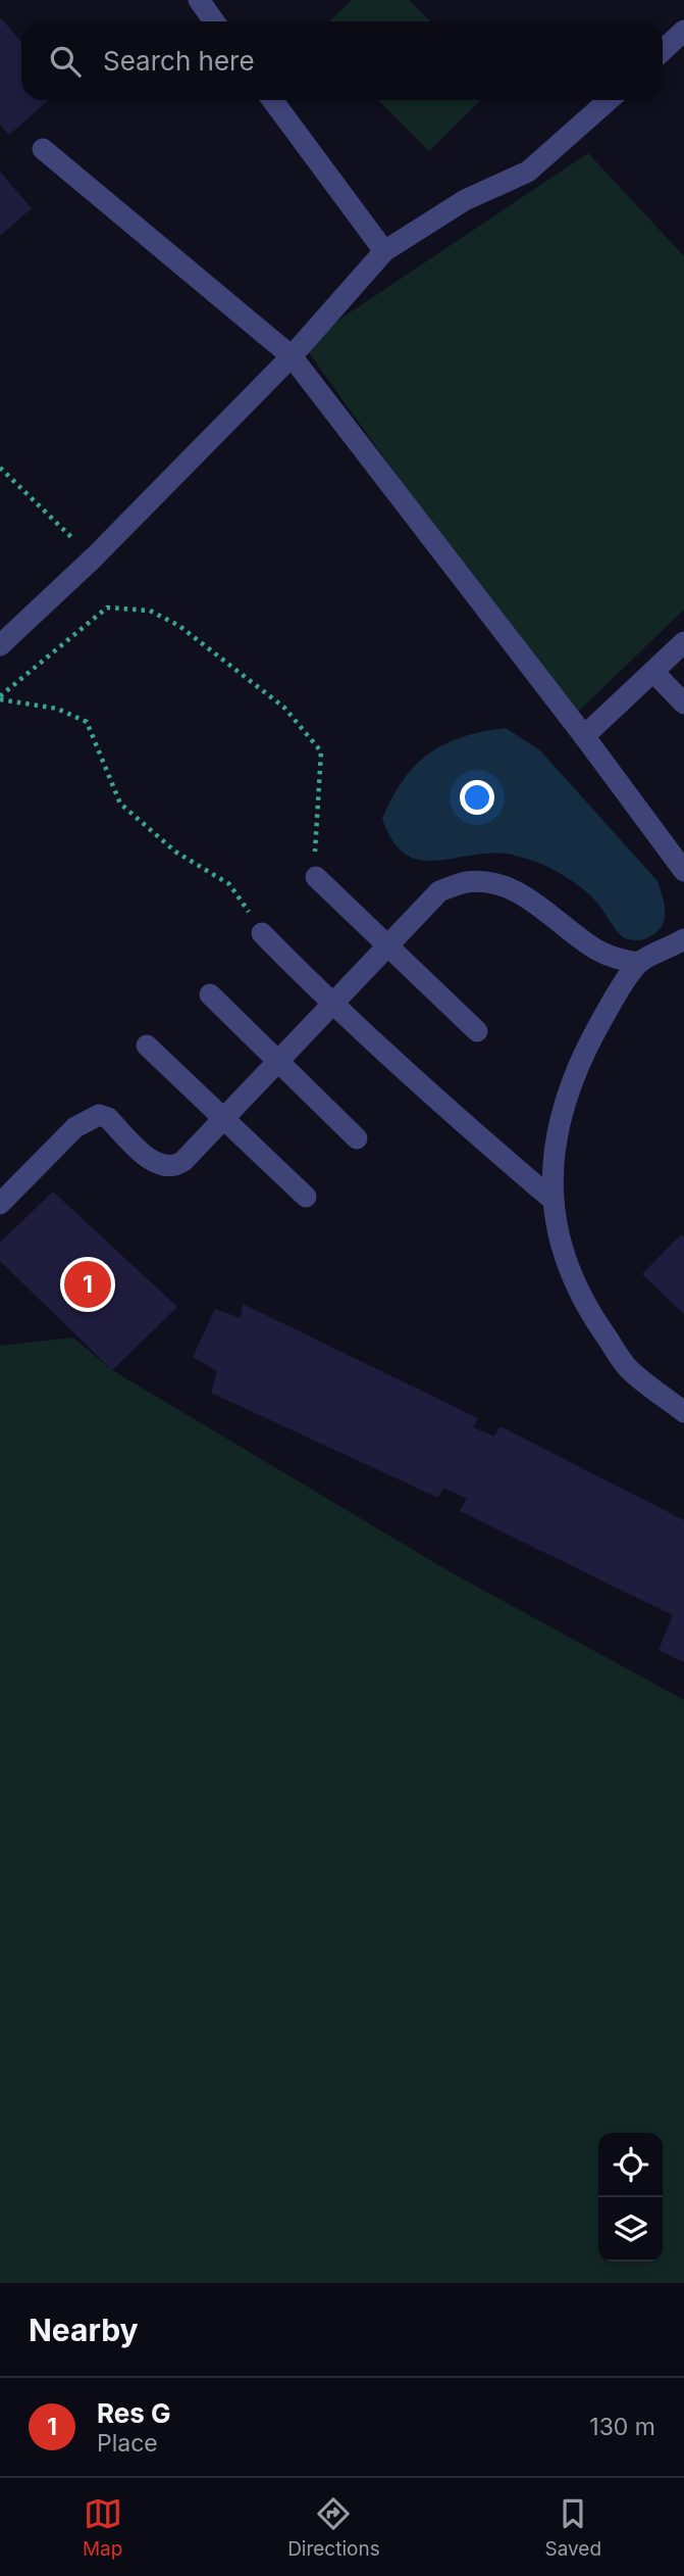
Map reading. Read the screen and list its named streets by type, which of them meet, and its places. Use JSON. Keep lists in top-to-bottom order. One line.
{"page":{"search":"Search here","pins":"1","heading":"Nearby","list":[{"mark":"1","name":"Res G","note":"Place","value":"130 m"}],"nav":["Map","Directions","Saved"]}}
